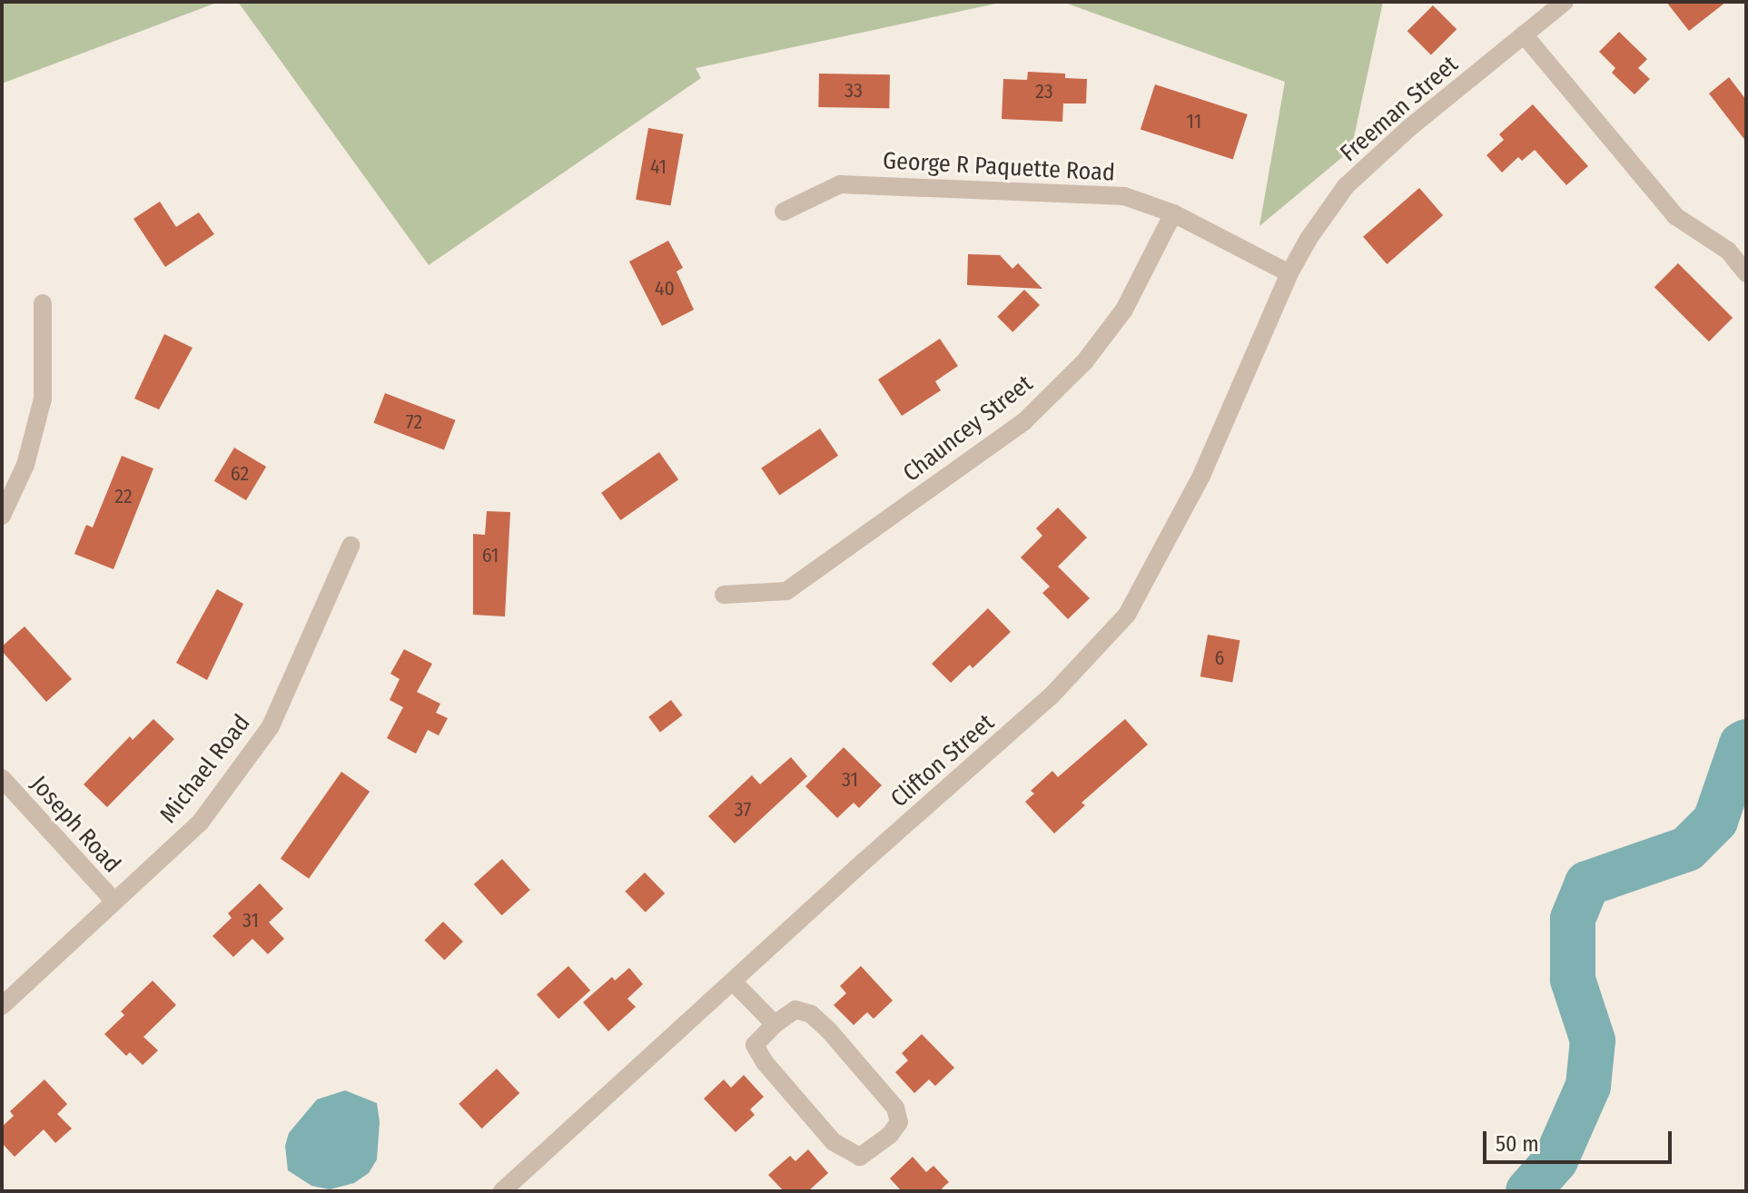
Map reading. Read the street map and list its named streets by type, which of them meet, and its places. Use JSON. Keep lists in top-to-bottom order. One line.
{"streets":{"street":["Freeman Street","George R Paquette Road","Chauncey Street","Clifton Street","Michael Road","Joseph Road"]},"crossings":[["Freeman Street","George R Paquette Road"],["Freeman Street","Clifton Street"],["George R Paquette Road","Chauncey Street"],["George R Paquette Road","Clifton Street"],["Michael Road","Joseph Road"]],"house_numbers":["33","23","11","41","40","72","62","22","61","6","31","37","31"],"scale_bar":"50 m"}
